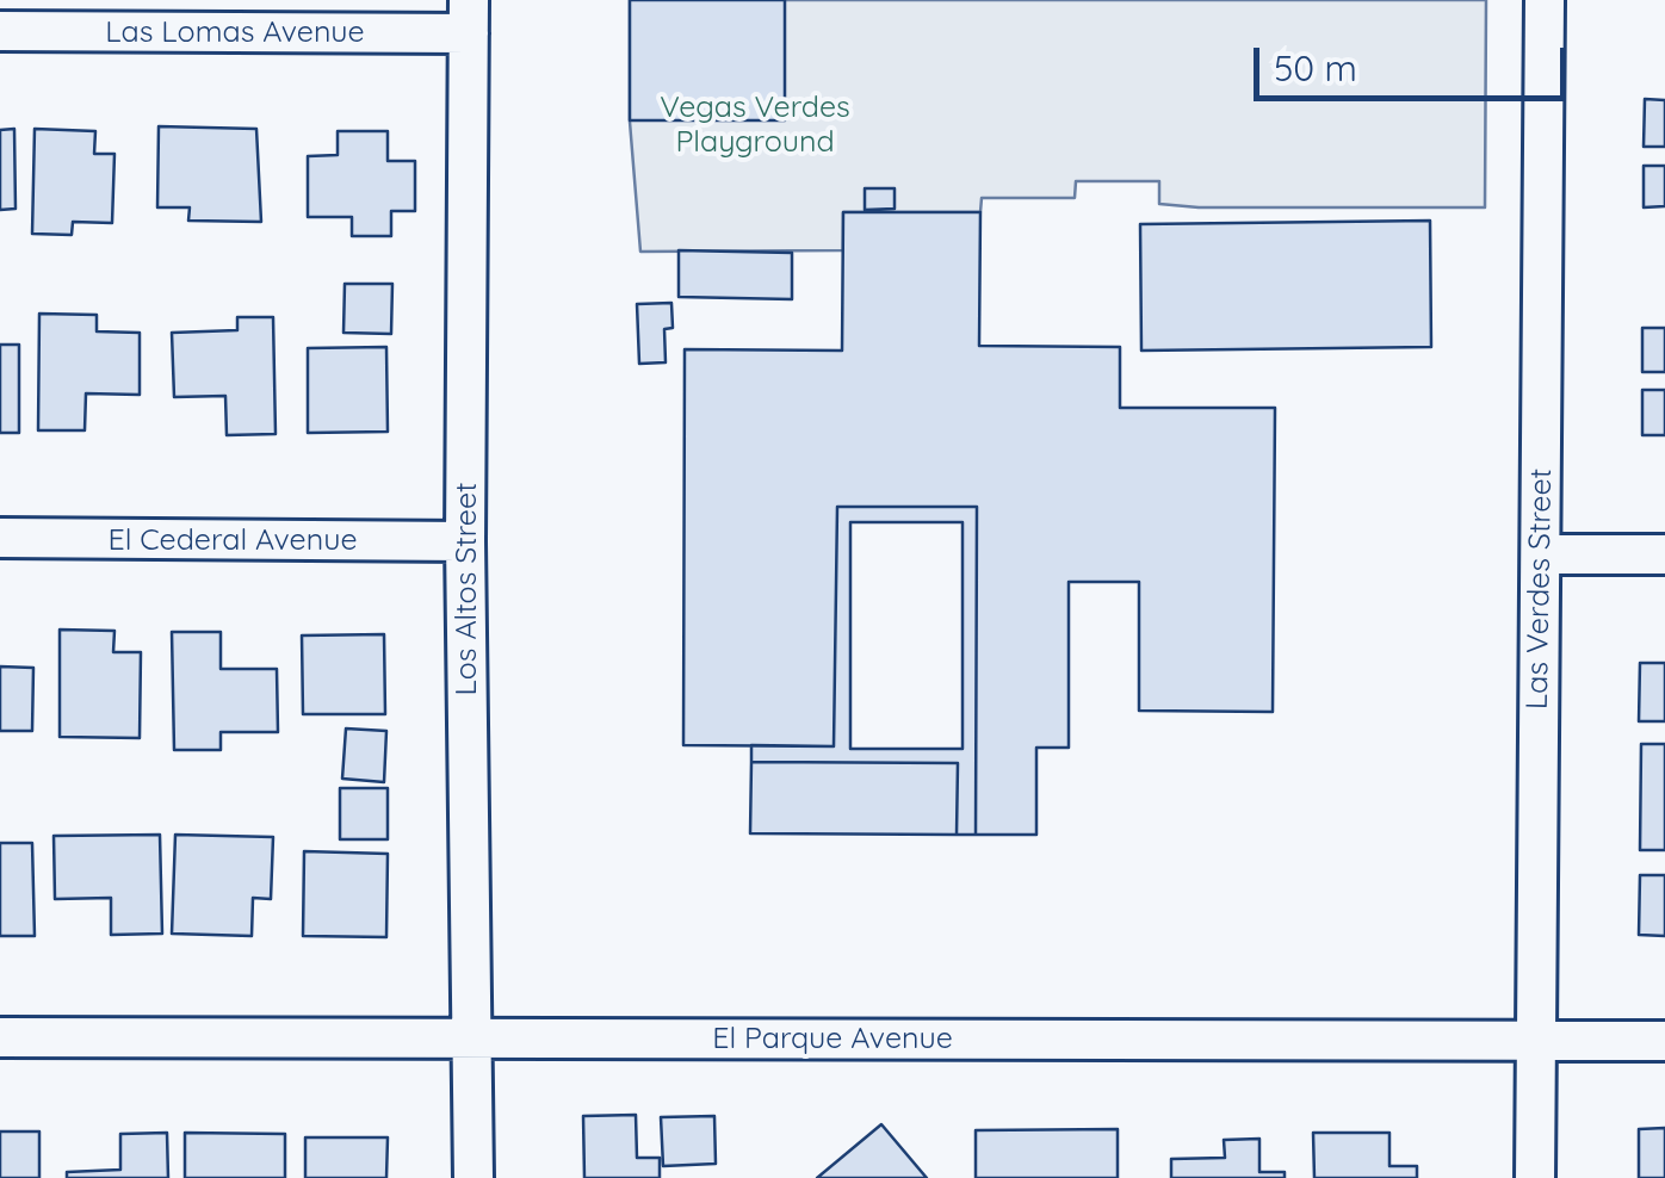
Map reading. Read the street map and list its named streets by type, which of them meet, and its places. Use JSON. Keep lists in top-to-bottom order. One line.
{"streets":{"street":["Las Lomas Avenue","El Cederal Avenue","Los Altos Street","Las Verdes Street","El Parque Avenue"]},"crossings":[["Las Lomas Avenue","Los Altos Street"],["El Cederal Avenue","Los Altos Street"],["Los Altos Street","El Parque Avenue"],["Las Verdes Street","El Parque Avenue"]],"parks":["Vegas Verdes Playground"],"scale_bar":"50 m"}
